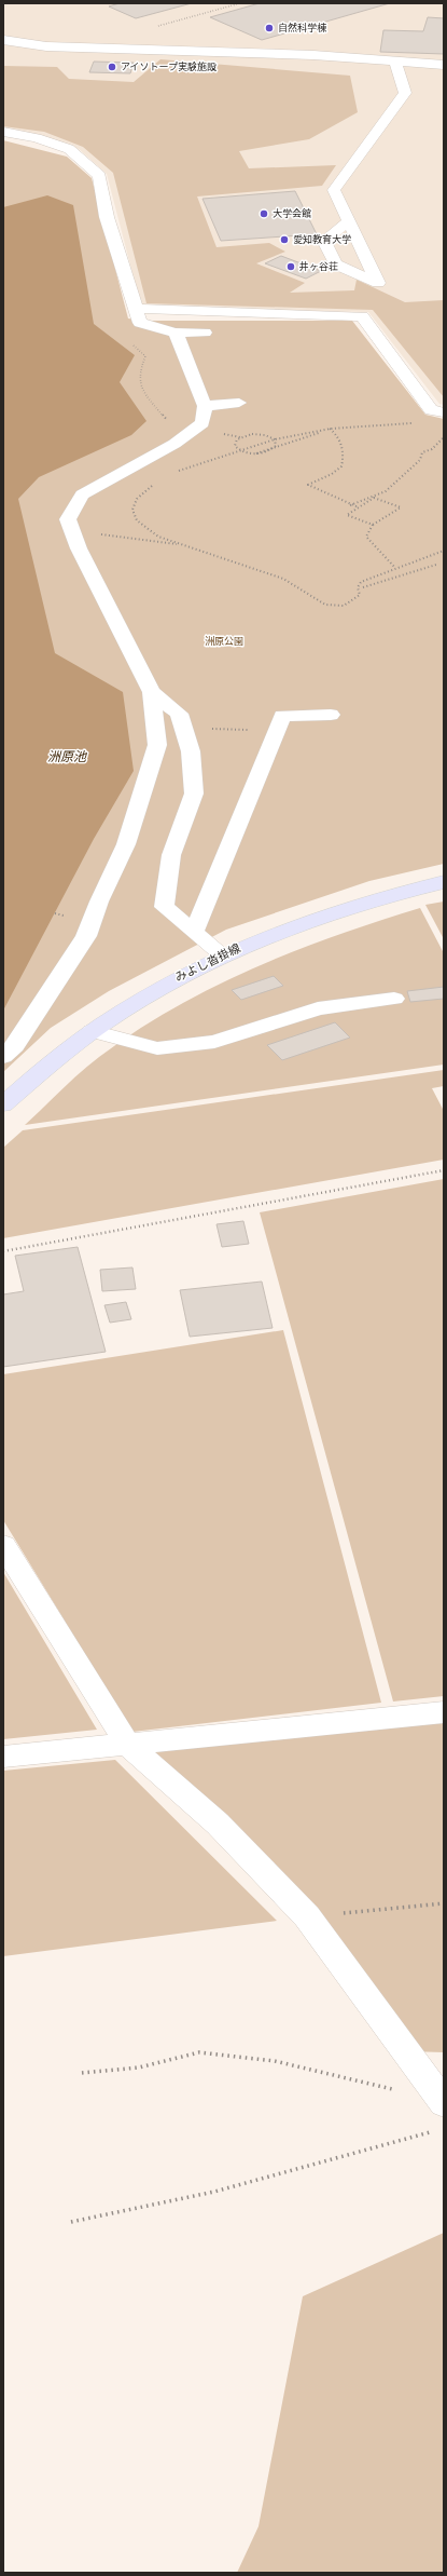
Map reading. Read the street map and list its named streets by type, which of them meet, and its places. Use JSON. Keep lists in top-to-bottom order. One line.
{"streets":{"main road":["みよし沓掛線"]},"water":["洲原池"],"parks":["洲原公園"],"places":["自然科学棟","アイソトープ実験施設","大学会館","愛知教育大学","井ヶ谷荘"]}
